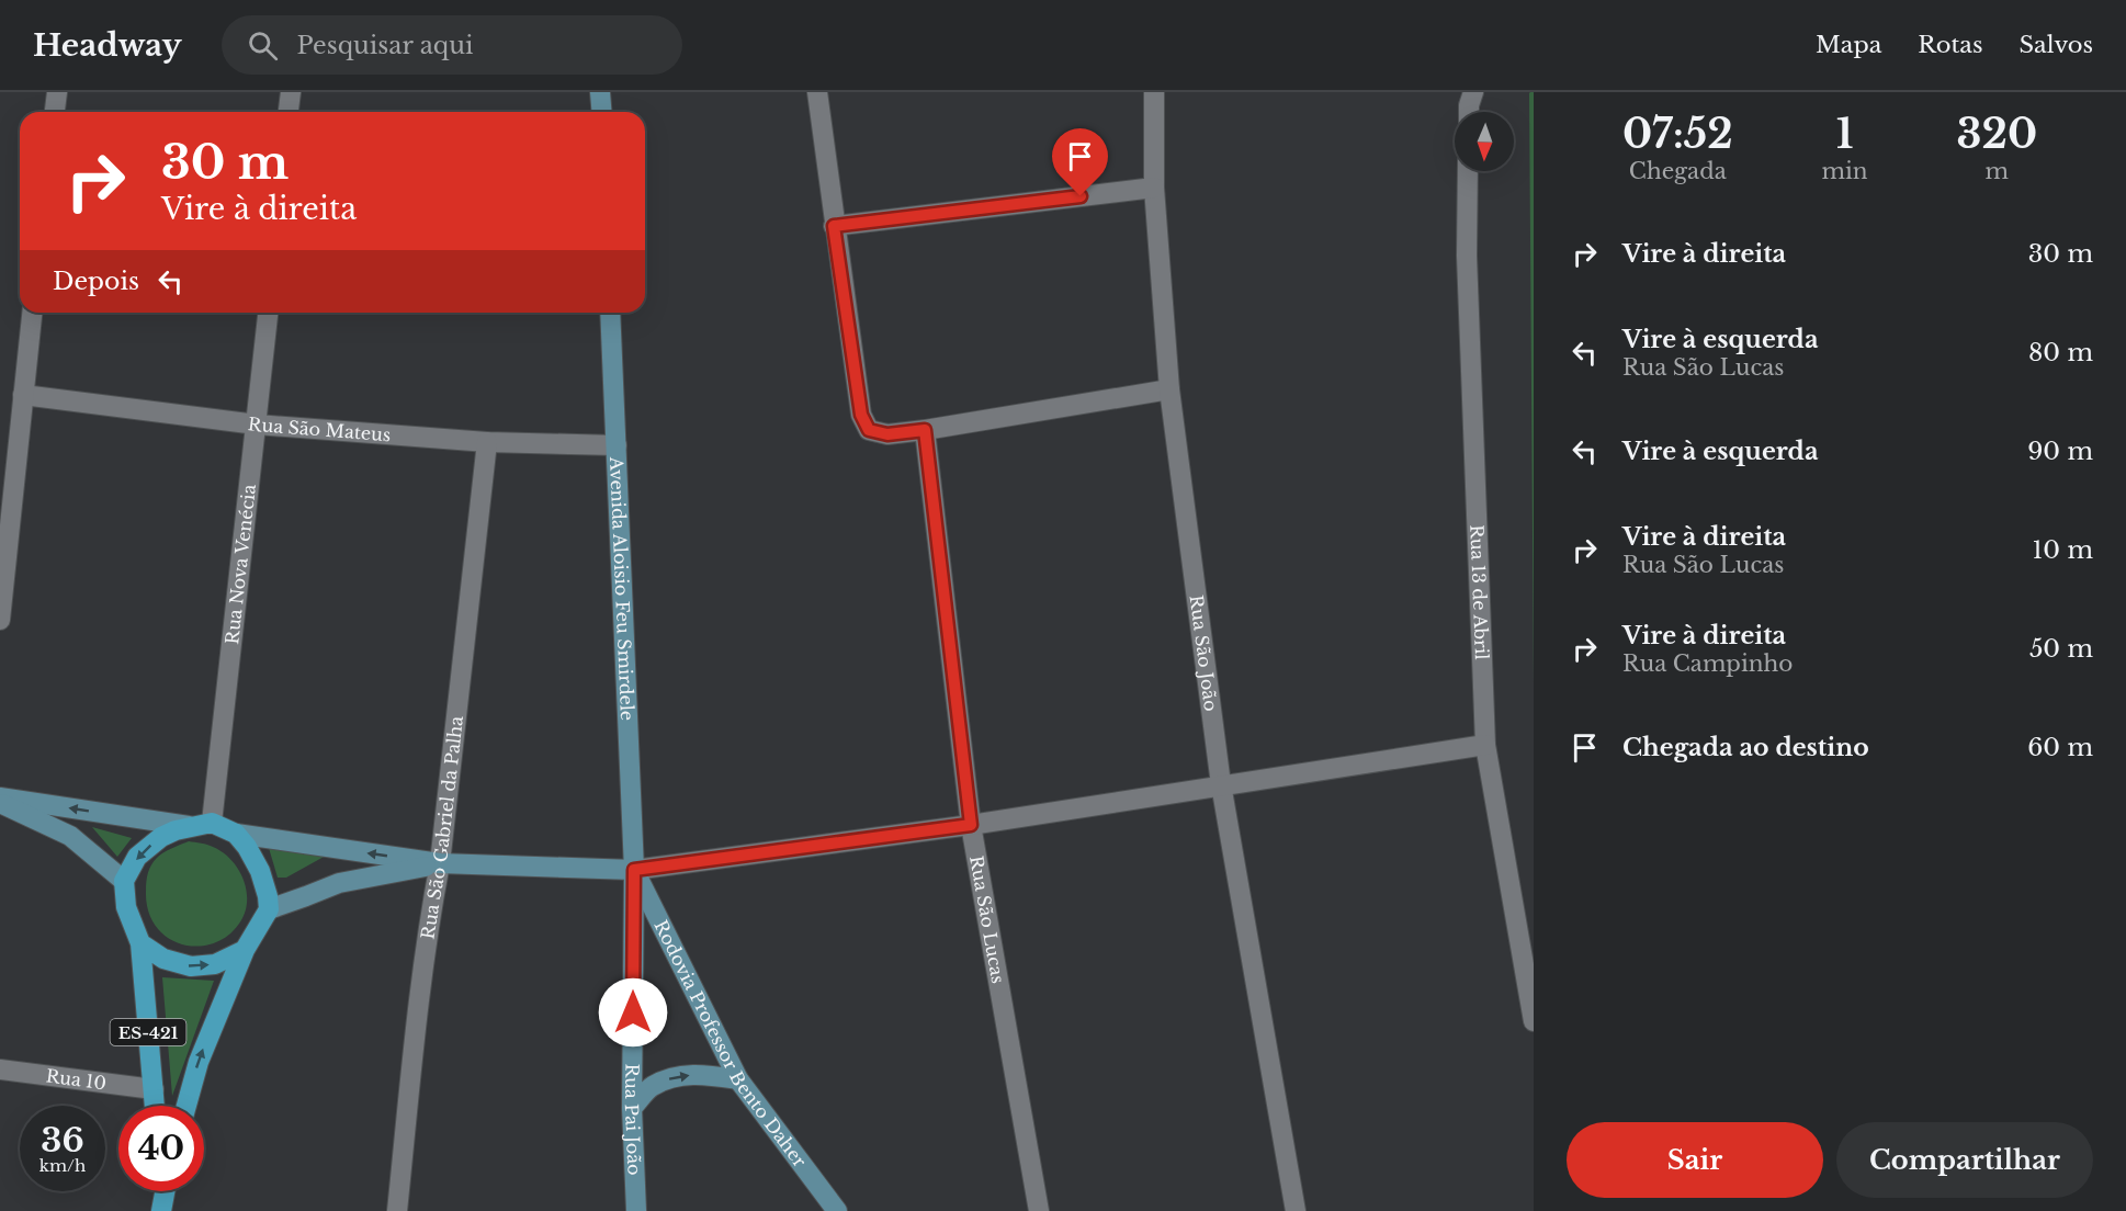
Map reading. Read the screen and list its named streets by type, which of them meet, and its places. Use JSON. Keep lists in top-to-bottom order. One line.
{"streets":{"main road":["ES-421"],"street":["Rua São Mateus","Rua Nova Venécia","Avenida Aloisio Feu Smirdele","Rua 13 de Abril","Rua São João","Rua São Gabriel da Palha","Rua São Lucas","Rodovia Professor Bento Daher","Rua 10","Rua Pai João"]},"crossings":[["Rua São Mateus","Rua Nova Venécia"],["Rua São Mateus","Avenida Aloisio Feu Smirdele"],["Rua São Mateus","Rua São Gabriel da Palha"],["Rua Nova Venécia","ES-421"],["Avenida Aloisio Feu Smirdele","Rodovia Professor Bento Daher"],["Avenida Aloisio Feu Smirdele","Rua Pai João"],["ES-421","Rua 10"],["Rodovia Professor Bento Daher","Rua Pai João"]],"north":"bottom","page":{"header":"Headway","search":"Pesquisar aqui","nav":["Mapa","Rotas","Salvos"],"eta":["07:52","Chegada","1","min","320","m"],"turn":["30 m","Vire à direita"],"list":[{"name":"Vire à direita","value":"30 m"},{"name":"Vire à esquerda","note":"Rua São Lucas","value":"80 m"},{"name":"Vire à esquerda","value":"90 m"},{"name":"Vire à direita","note":"Rua São Lucas","value":"10 m"},{"name":"Vire à direita","note":"Rua Campinho","value":"50 m"},{"name":"Chegada ao destino","value":"60 m"}],"then":"Depois","speed":"36 km/h","limit":"40","buttons":["Sair","Compartilhar"]}}
